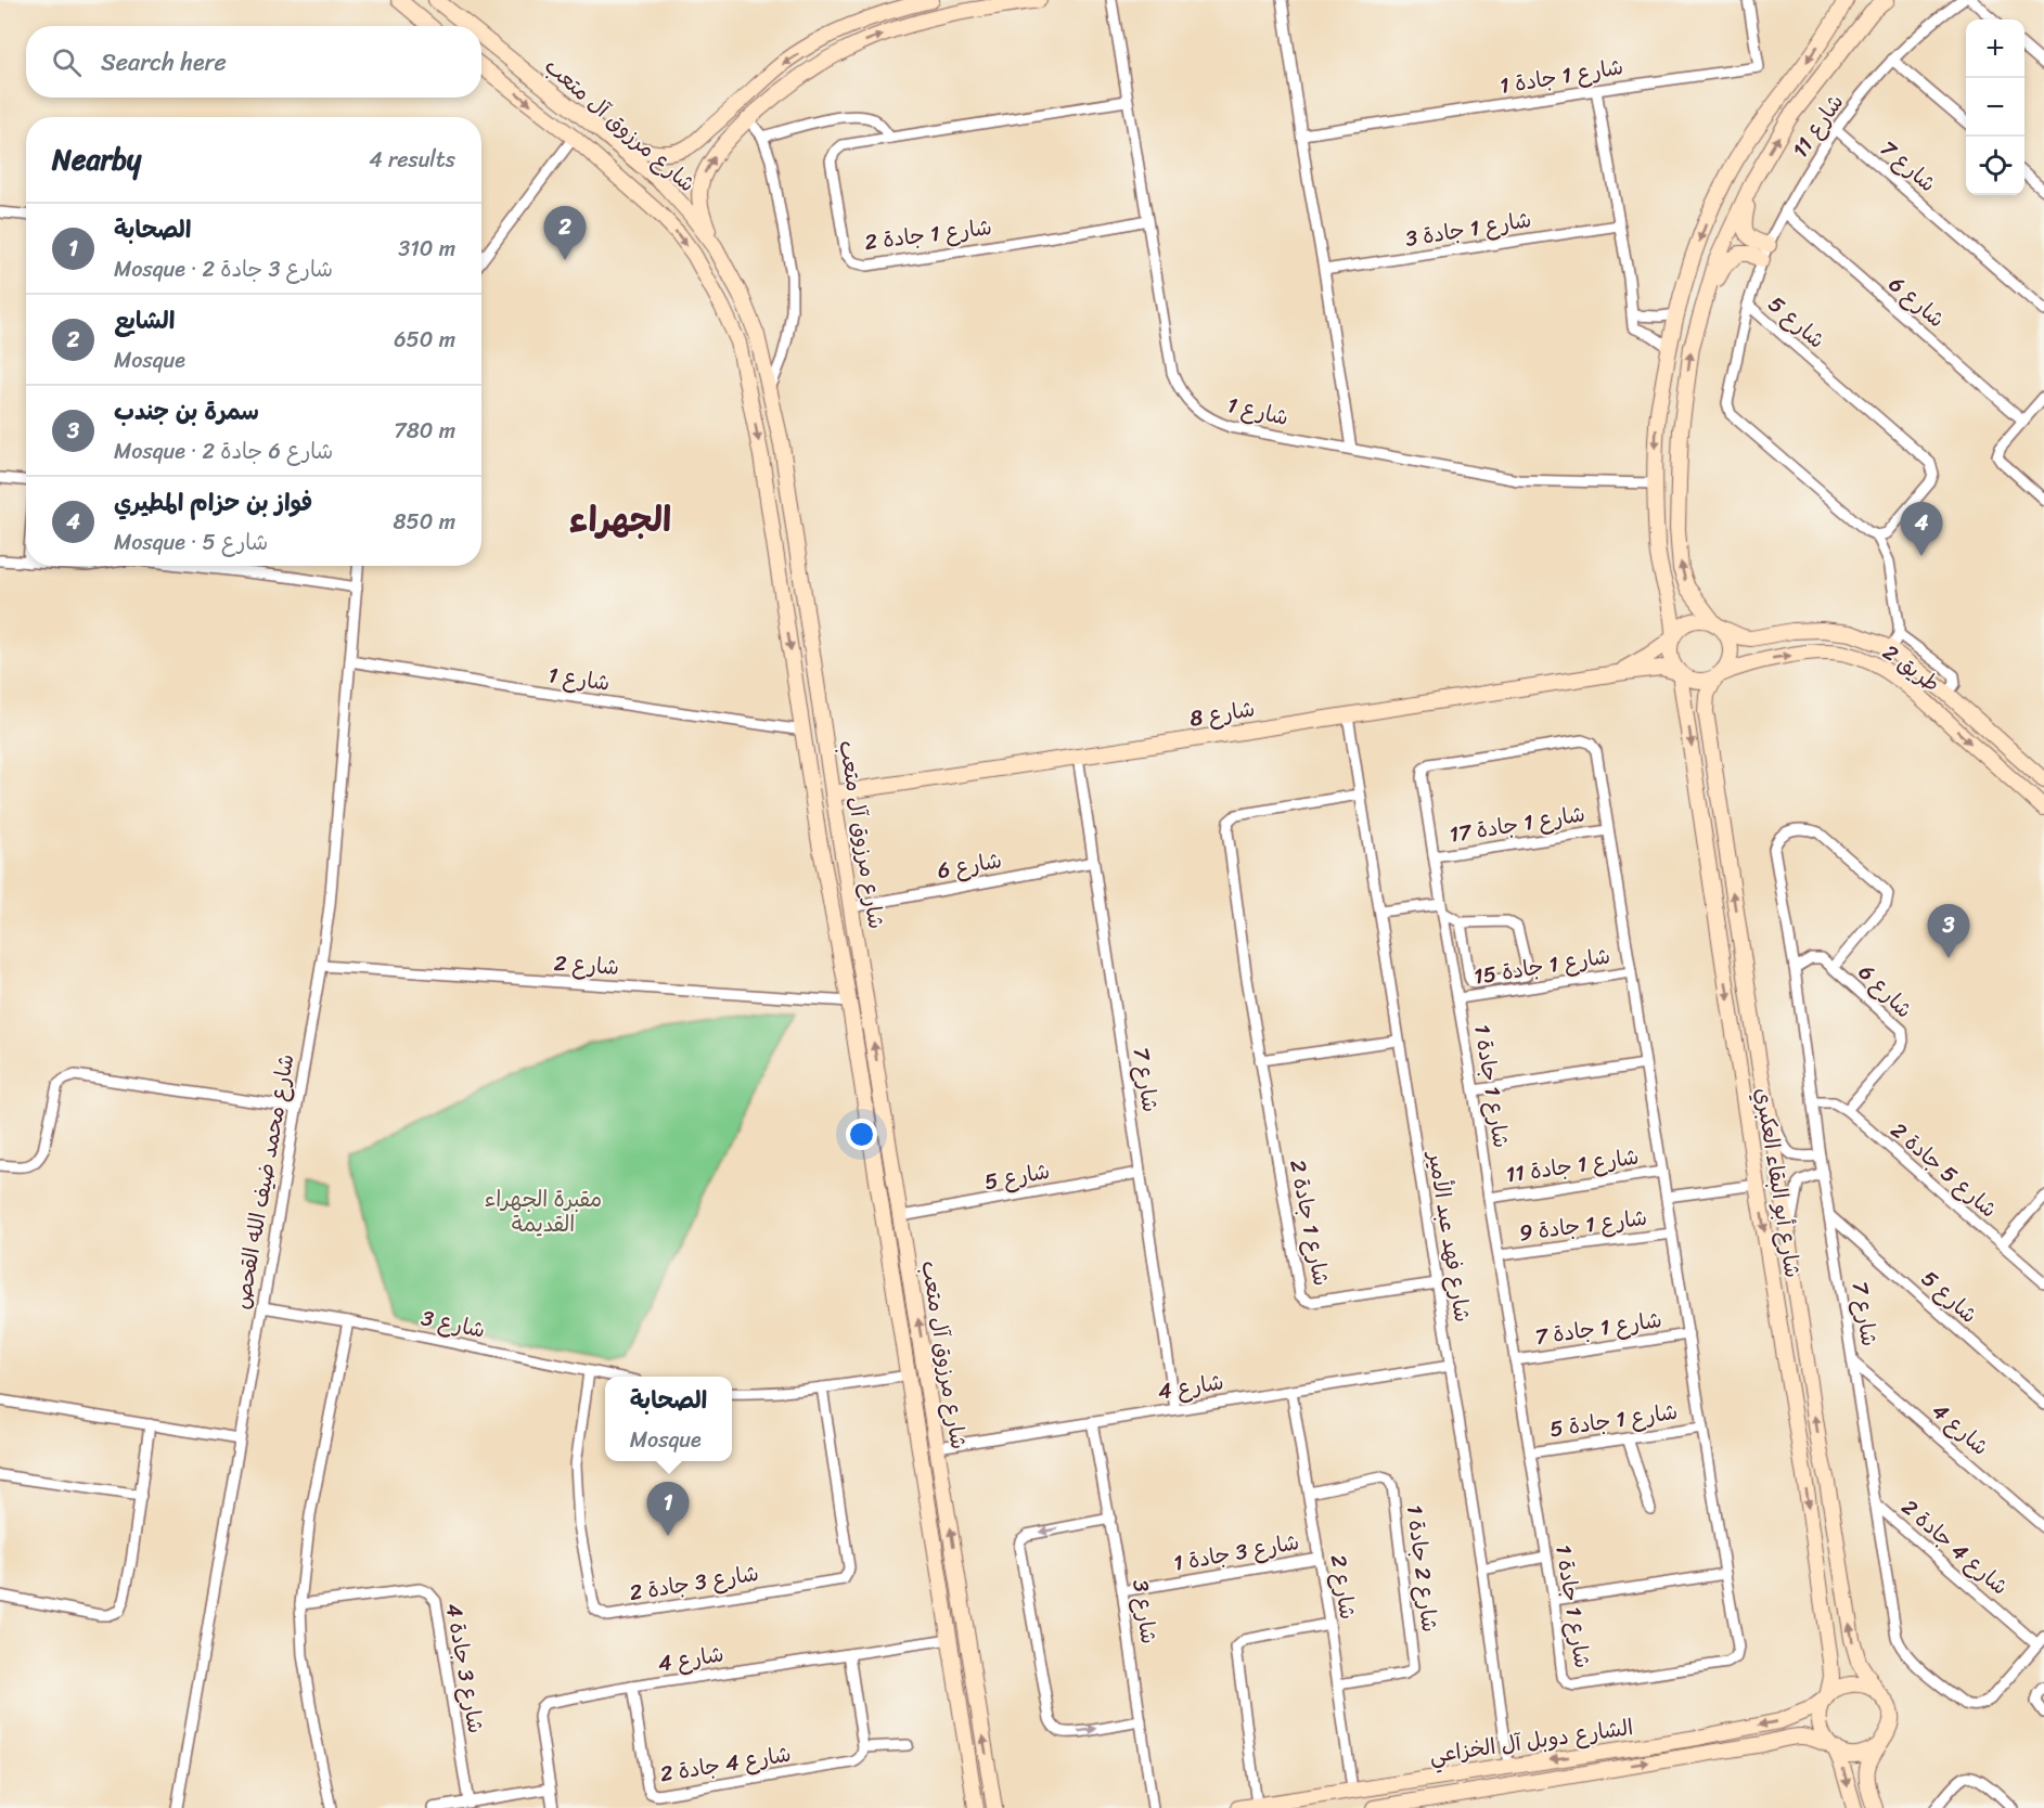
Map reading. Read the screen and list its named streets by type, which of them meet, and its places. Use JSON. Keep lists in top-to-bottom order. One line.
{"streets":{"main road":["شارع مرزوق آل متعب","طريق 2","شارع 8","شارع أبو البقاء العكبري","الشارع دوبل آل الخزاعي"],"street":["شارع 1 جادة 1","شارع 11","شارع 7","شارع 1 جادة 3","شارع 1 جادة 2","شارع 6","شارع 5","شارع 1","شارع 1 جادة 17","شارع 2","شارع 1 جادة 15","شارع 1 جادة 11","شارع 5 جادة 2","شارع محمد ضيف الله القحص","شارع 1 جادة 9","شارع فهد عبد الأمير","شارع 3","شارع 1 جادة 7","شارع 4","شارع 1 جادة 5","شارع 4 جادة 2","شارع 3 جادة 1","شارع 2 جادة 1","شارع 3 جادة 2","شارع 3 جادة 4"]},"crossings":[["شارع 1 جادة 1","شارع 1 جادة 17"],["شارع 1 جادة 1","شارع 1 جادة 15"],["شارع 1 جادة 1","شارع 1 جادة 11"],["شارع 1 جادة 1","شارع 1 جادة 9"],["شارع 1 جادة 1","شارع 1 جادة 7"],["شارع 1 جادة 1","شارع 1 جادة 5"],["شارع مرزوق آل متعب","شارع 6"],["شارع مرزوق آل متعب","شارع 5"],["شارع مرزوق آل متعب","شارع 1"],["شارع مرزوق آل متعب","شارع 8"],["شارع مرزوق آل متعب","شارع 2"],["شارع مرزوق آل متعب","شارع 4"],["شارع 11","شارع 7"],["شارع 11","شارع 6"],["شارع 11","شارع 5"],["شارع 7","شارع 6"],["شارع 7","شارع 5"],["شارع 7","شارع 8"],["شارع 7","شارع 5 جادة 2"],["شارع 7","شارع 4"],["شارع 7","شارع 4 جادة 2"],["شارع 1 جادة 2","شارع 1"],["شارع 1 جادة 2","شارع فهد عبد الأمير"],["شارع 6","شارع 5 جادة 2"],["شارع 1","شارع محمد ضيف الله القحص"],["طريق 2","شارع 8"],["طريق 2","شارع أبو البقاء العكبري"],["شارع 8","شارع أبو البقاء العكبري"],["شارع 8","شارع فهد عبد الأمير"],["شارع 2","شارع محمد ضيف الله القحص"],["شارع 2","شارع 4"],["شارع 2","شارع 3 جادة 1"],["شارع 2","شارع 2 جادة 1"],["شارع 2","الشارع دوبل آل الخزاعي"],["شارع محمد ضيف الله القحص","شارع 3"],["شارع أبو البقاء العكبري","الشارع دوبل آل الخزاعي"],["شارع فهد عبد الأمير","شارع 4"],["شارع فهد عبد الأمير","الشارع دوبل آل الخزاعي"],["شارع 3","شارع 4"],["شارع 3","شارع 3 جادة 1"],["شارع 3","شارع 3 جادة 2"],["شارع 4","شارع 4 جادة 2"]],"districts":["الجهراء"],"parks":["مقبرة الجهراء القديمة"],"page":{"map_buttons":["+","−"],"search":"Search here","heading":["Nearby","4 results"],"list":[{"mark":"1","name":"الصحابة","note":"Mosque · شارع 3 جادة 2","value":"310 m"},{"mark":"2","name":"الشايع","note":"Mosque","value":"650 m"},{"mark":"3","name":"سمرة بن جندب","note":"Mosque · شارع 6 جادة 2","value":"780 m"},{"mark":"4","name":"فواز بن حزام المطيري","note":"Mosque · شارع 5","value":"850 m"}],"pins":["2","4","3","1"],"popup":["الصحابة","Mosque"]}}
